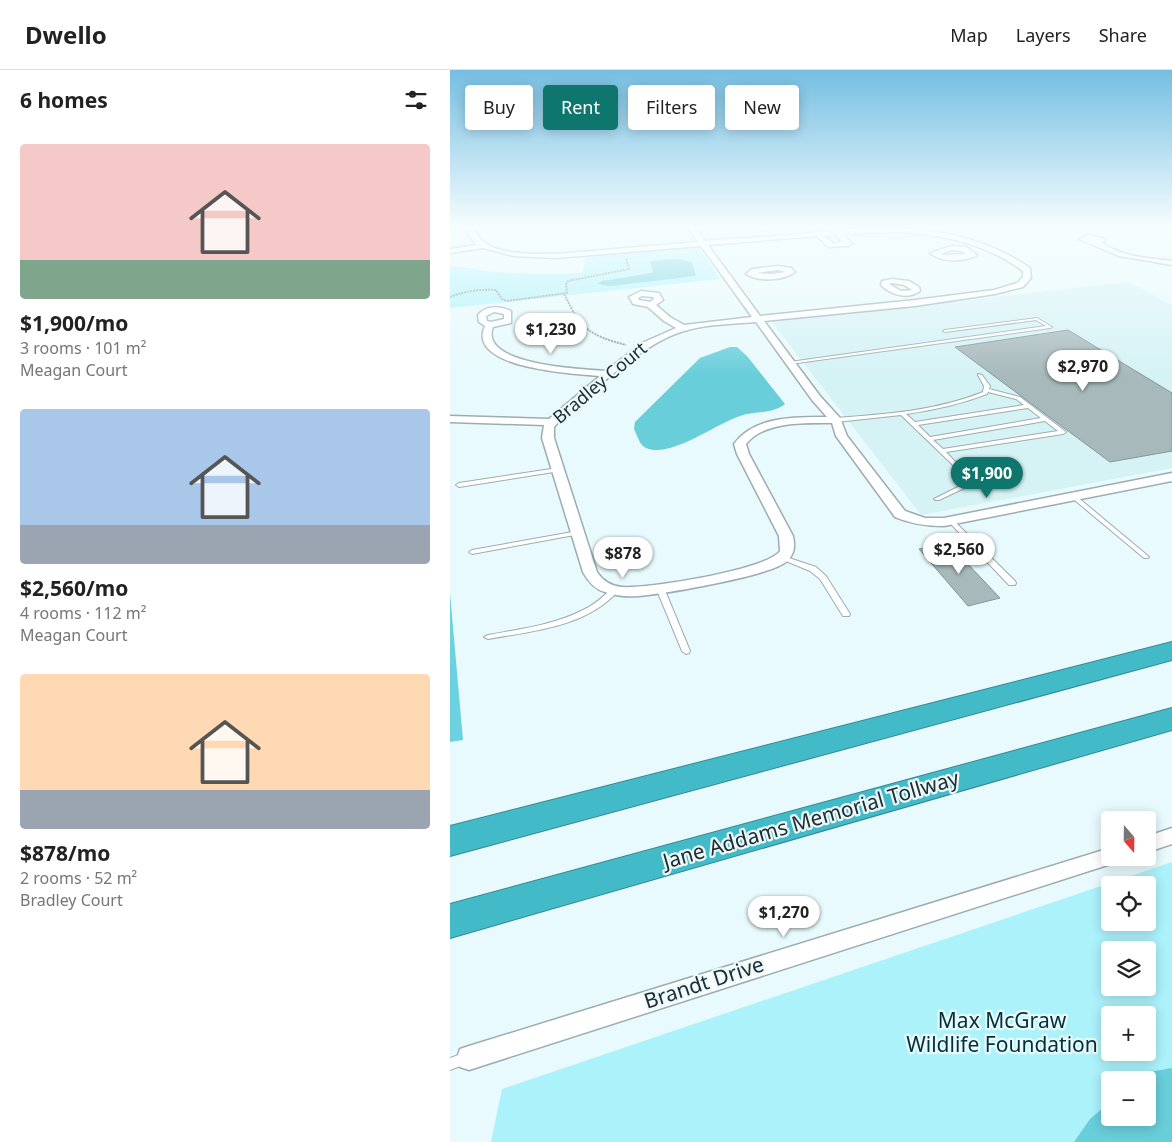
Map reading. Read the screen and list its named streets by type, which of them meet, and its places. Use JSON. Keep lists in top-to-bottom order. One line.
{"streets":{"highway":["Jane Addams Memorial Tollway"],"street":["Bradley Court","Brandt Drive"]},"parks":["Max McGraw Wildlife Foundation"],"north":"bottom","page":{"header":"Dwello","nav":["Map","Layers","Share"],"heading":"6 homes","chip":["Buy","Rent","Filters","New"],"list":[{"name":"$1,900/mo","note":"3 rooms · 101 m² · Meagan Court"},{"name":"$2,560/mo","note":"4 rooms · 112 m² · Meagan Court"},{"name":"$878/mo","note":"2 rooms · 52 m² · Bradley Court"}],"price":["$1,230","$2,970","$1,900","$2,560","$878","$1,270"],"map_buttons":["+","−"]}}
